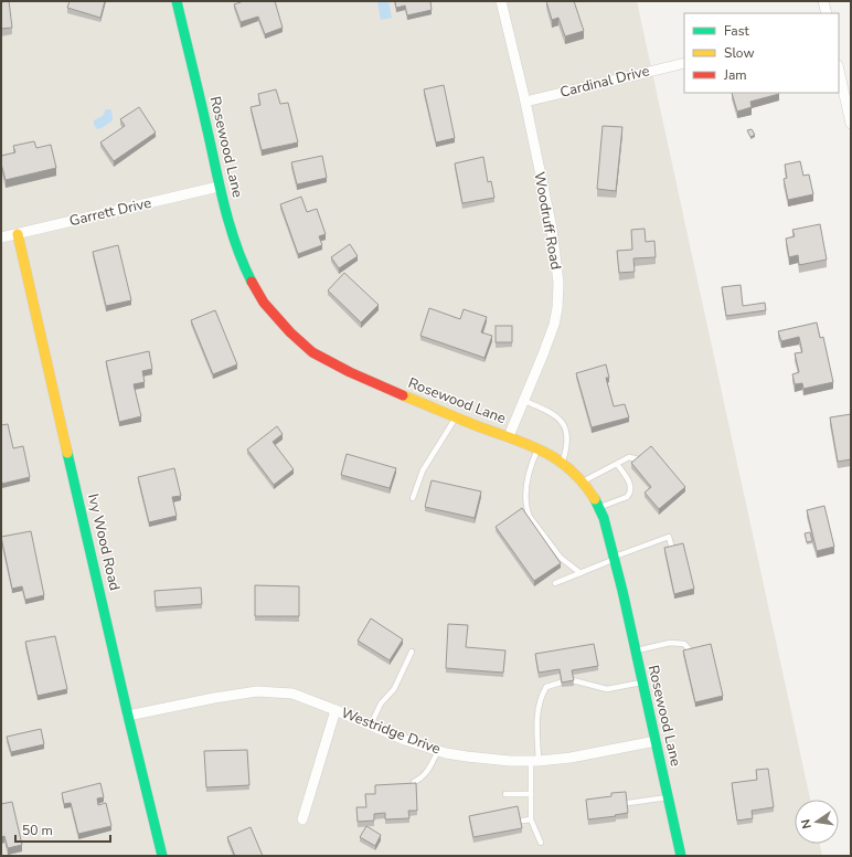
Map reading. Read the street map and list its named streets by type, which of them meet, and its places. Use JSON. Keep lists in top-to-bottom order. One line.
{"streets":{"street":["Cardinal Drive","Rosewood Lane","Garrett Drive","Woodruff Road","Ivy Wood Road","Westridge Drive"]},"crossings":[["Cardinal Drive","Woodruff Road"],["Rosewood Lane","Garrett Drive"],["Rosewood Lane","Woodruff Road"],["Rosewood Lane","Westridge Drive"],["Garrett Drive","Ivy Wood Road"],["Ivy Wood Road","Westridge Drive"]],"legend":["Fast","Slow","Jam"],"scale_bar":"50 m","north":"left"}
